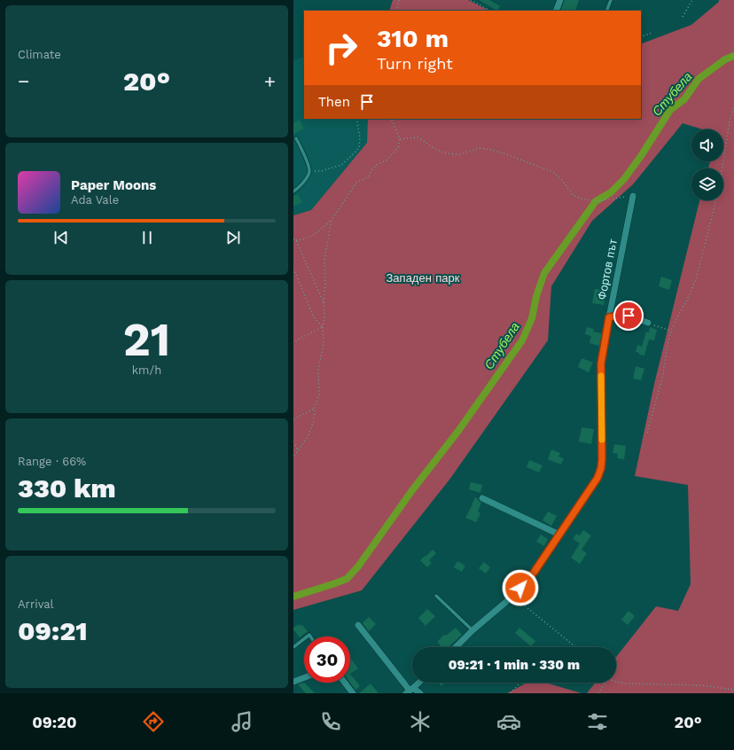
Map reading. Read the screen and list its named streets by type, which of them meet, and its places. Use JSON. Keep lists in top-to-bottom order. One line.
{"streets":{"street":["Фортов път"]},"water":["Стубела"],"parks":["Западен парк"],"page":{"tile":["Climate",["21","km/h"],["Range · 66%","330 km"],["Arrival","09:21"]],"turn":["310 m","Turn right"],"heat":["−","20°","+"],"then":"Then","song":["Paper Moons","Ada Vale"],"limit":"30","trip":"09:21 · 1 min · 330 m","tabs":["09:20","20°"]}}
